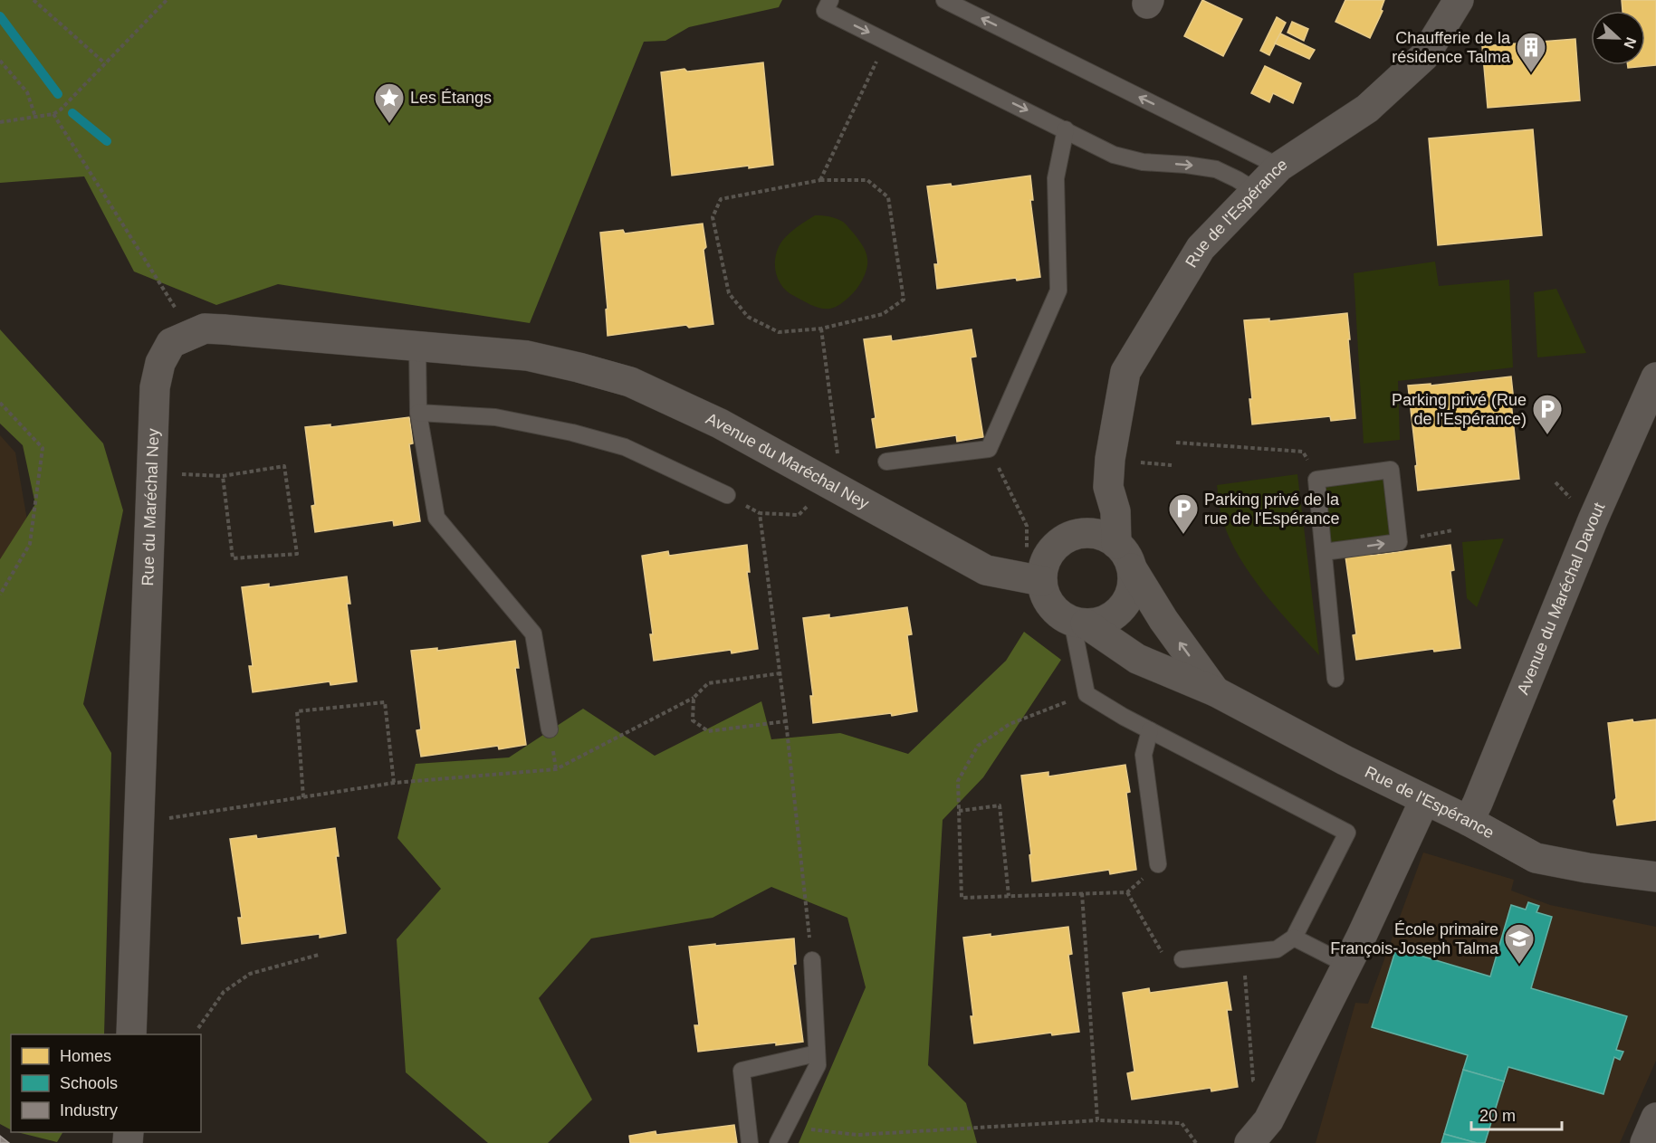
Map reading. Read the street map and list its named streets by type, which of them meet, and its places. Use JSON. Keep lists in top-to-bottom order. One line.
{"streets":{"street":["Rue de l'Espérance","Avenue du Maréchal Ney","Rue du Maréchal Ney","Avenue du Maréchal Davout"]},"crossings":[["Rue de l'Espérance","Avenue du Maréchal Ney"],["Rue de l'Espérance","Avenue du Maréchal Davout"],["Avenue du Maréchal Ney","Rue du Maréchal Ney"]],"places":{"building":["Chaufferie de la résidence Talma"],"place":["Les Étangs"],"parking":["Parking privé (Rue de l'Espérance)","Parking privé de la rue de l'Espérance"],"school or university":["École primaire François-Joseph Talma"]},"legend":["Homes","Schools","Industry"],"scale_bar":"20 m","north":"right"}
